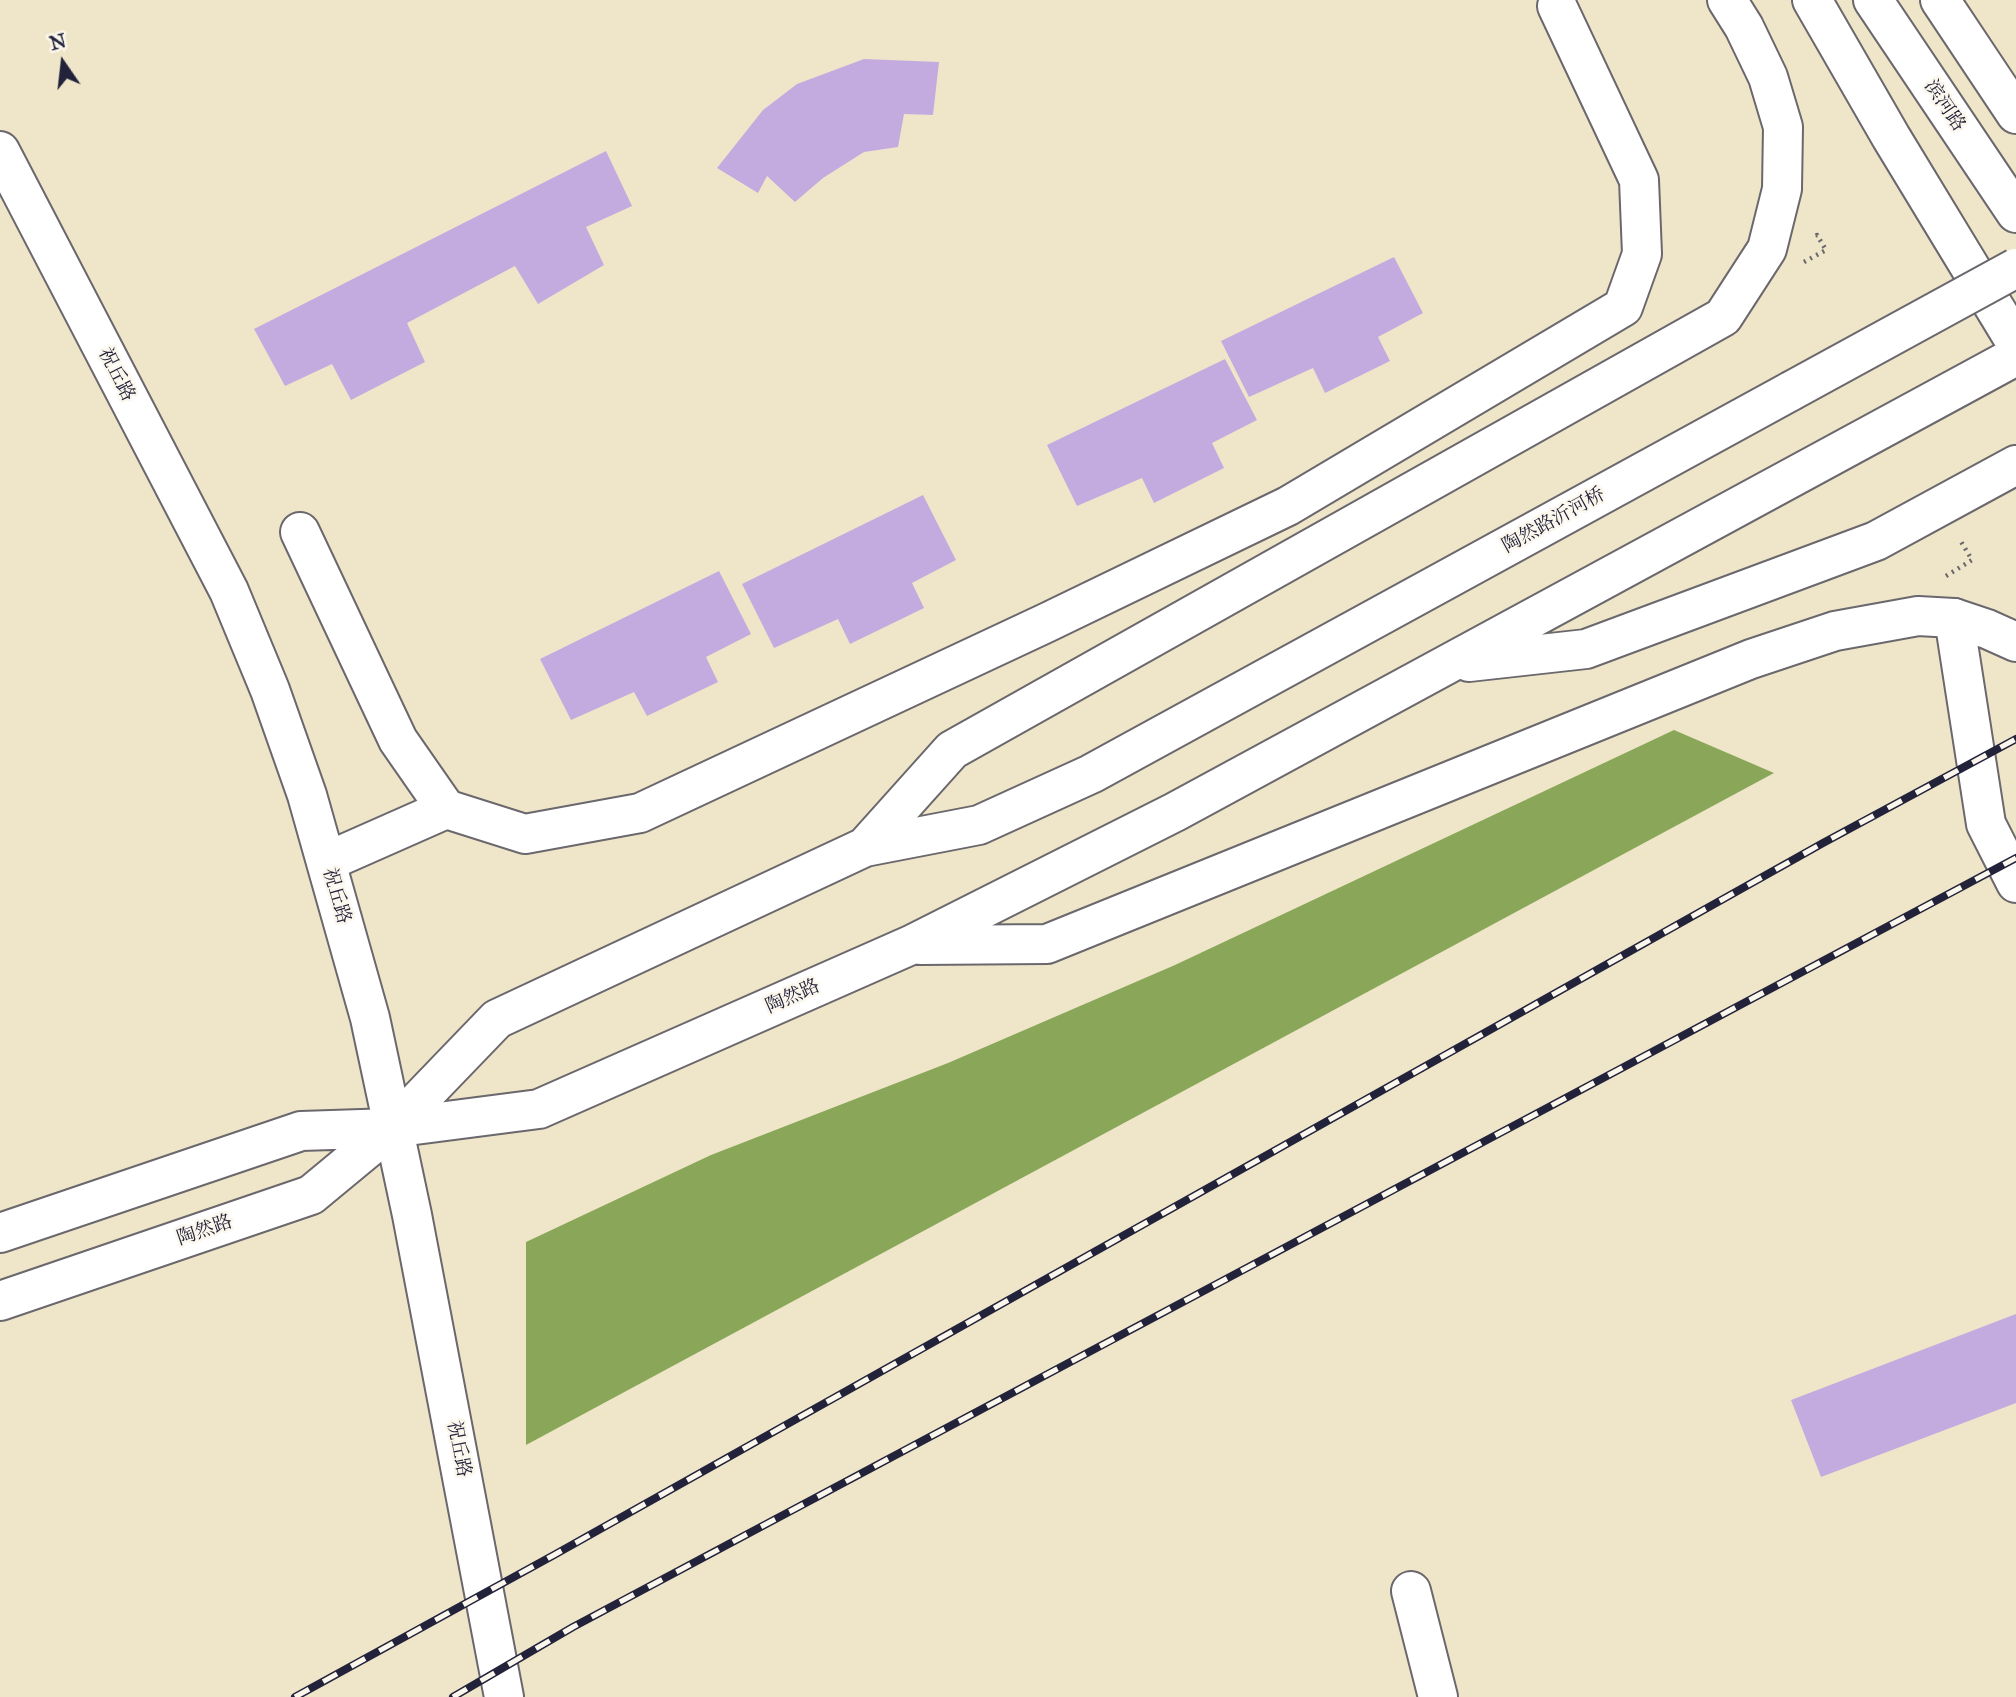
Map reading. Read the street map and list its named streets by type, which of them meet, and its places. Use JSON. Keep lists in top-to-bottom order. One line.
{"streets":{"main road":["滨河路","祝丘路","陶然路沂河桥","陶然路"]},"crossings":[["祝丘路","陶然路"],["陶然路沂河桥","陶然路"]],"north":"top"}
